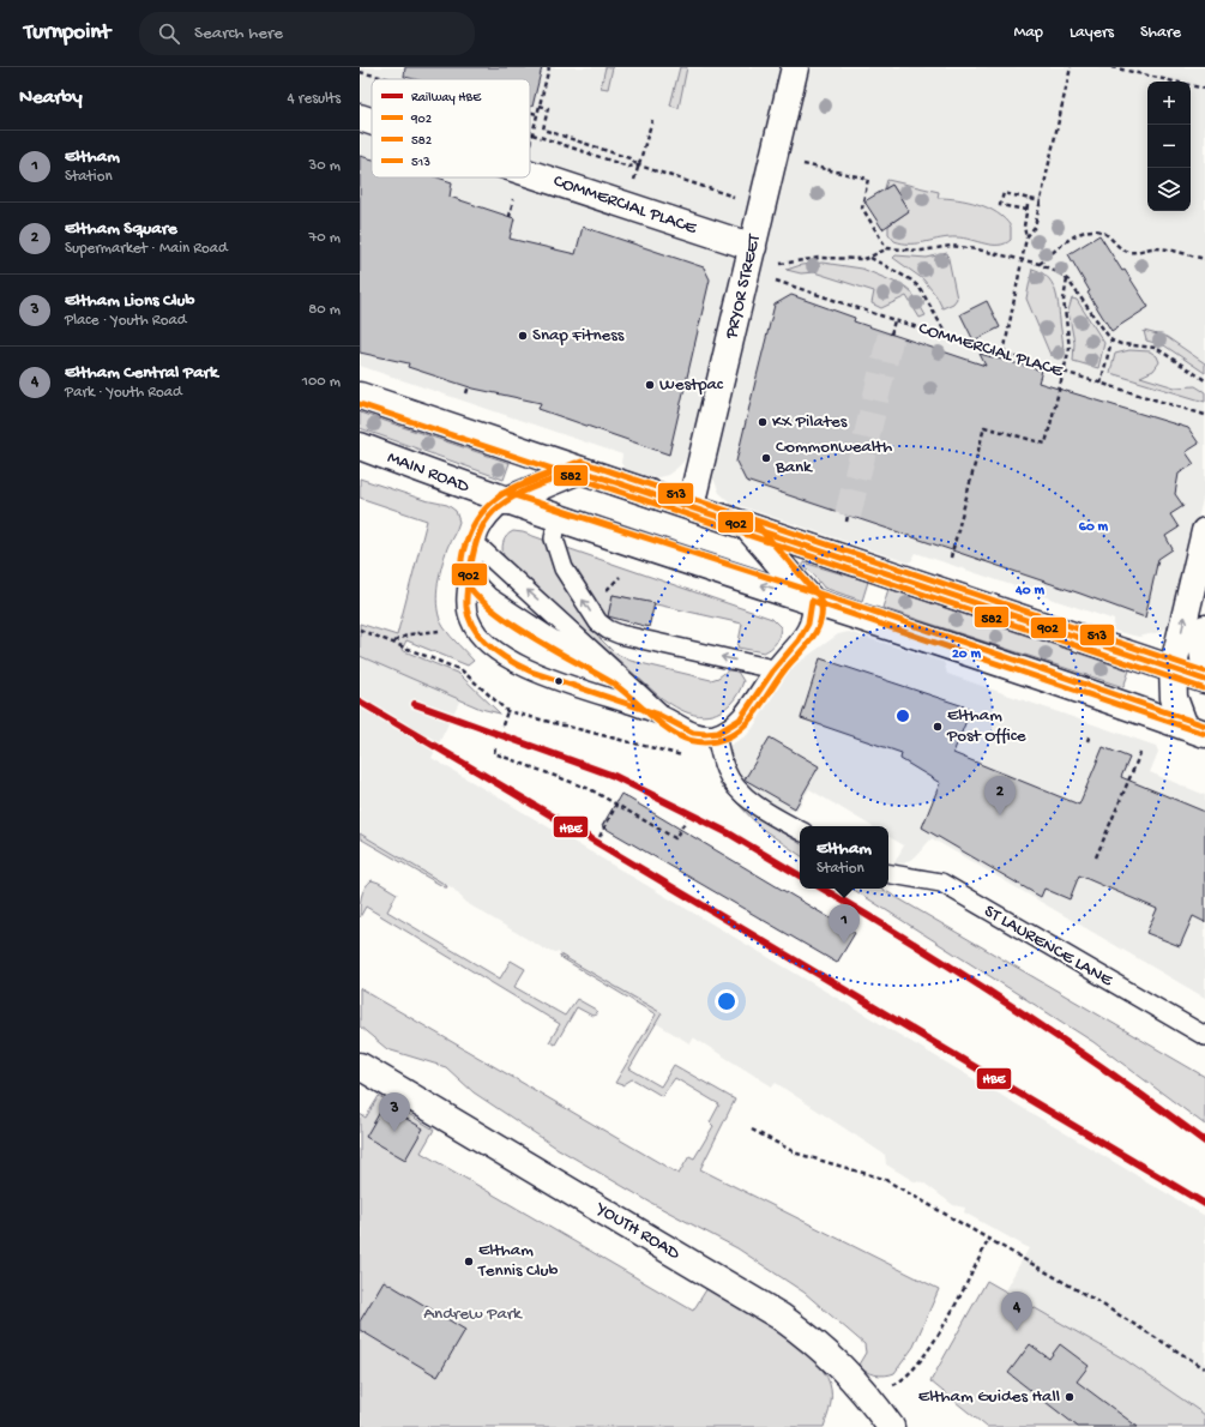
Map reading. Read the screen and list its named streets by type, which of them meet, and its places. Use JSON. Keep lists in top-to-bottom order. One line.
{"streets":{"main road":["COMMERCIAL PLACE","PRYOR STREET","MAIN ROAD","YOUTH ROAD"],"lane":["ST LAURENCE LANE"]},"crossings":[["COMMERCIAL PLACE","PRYOR STREET"]],"parks":["Andrew Park"],"places":["Snap Fitness","Westpac","KX Pilates","Commonwealth Bank","Eltham Post Office","Eltham Tennis Club","Eltham Guides Hall"],"lines":["transit line 582","transit line 513","transit line 902","rail line HBE"],"legend":["Railway HBE","902","582","513"],"page":{"header":"Turnpoint","search":"Search here","nav":["Map","Layers","Share"],"heading":["Nearby","4 results"],"map_buttons":["+","−"],"list":[{"mark":"1","name":"Eltham","note":"Station","value":"30 m"},{"mark":"2","name":"Eltham Square","note":"Supermarket · Main Road","value":"70 m"},{"mark":"3","name":"Eltham Lions Club","note":"Place · Youth Road","value":"80 m"},{"mark":"4","name":"Eltham Central Park","note":"Park · Youth Road","value":"100 m"}],"pins":["2","1","3","4"],"popup":["Eltham","Station"]},"rings":["60 m","40 m","20 m"]}
